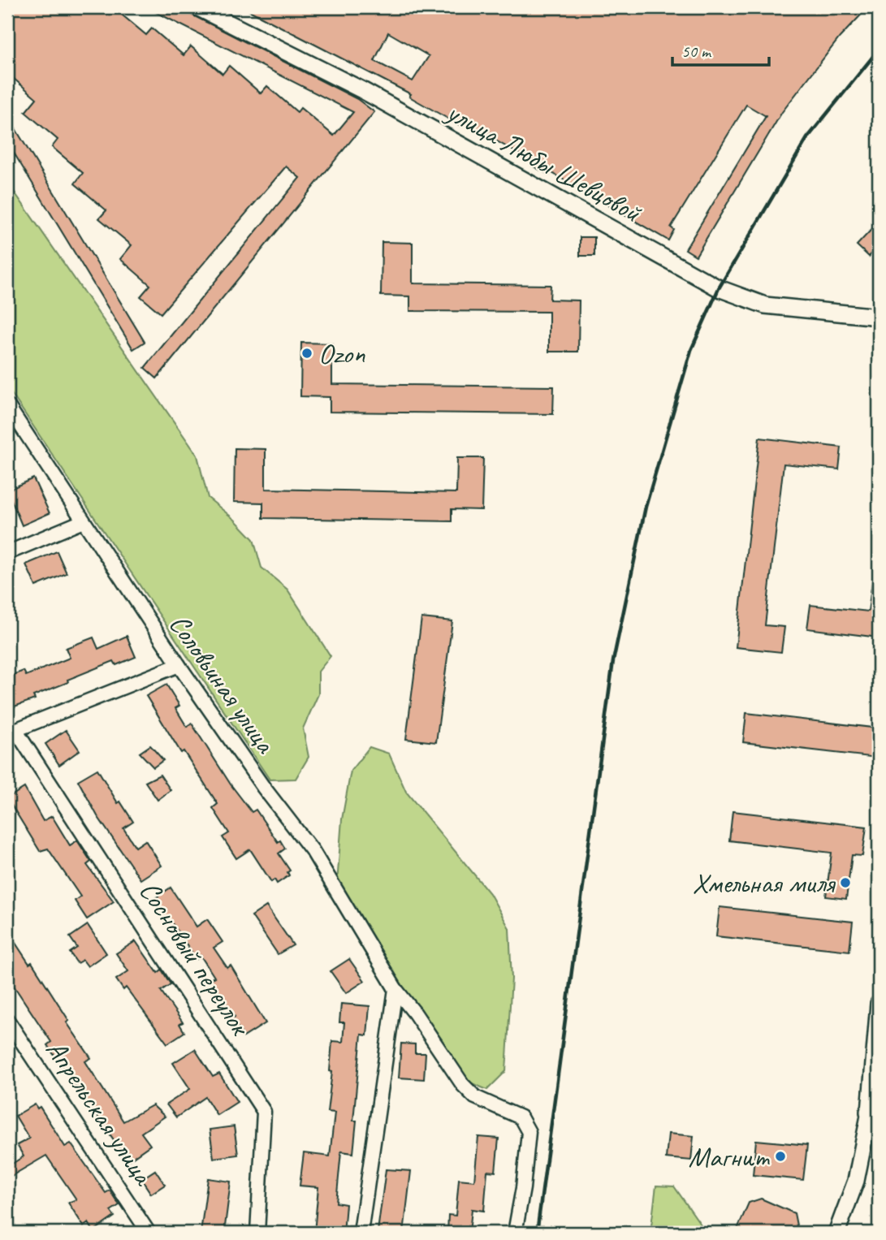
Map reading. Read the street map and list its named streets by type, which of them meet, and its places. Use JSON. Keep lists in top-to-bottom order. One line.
{"streets":{"street":["улица Любы Шевцовой","Соловьиная улица","Сосновый переулок","Апрельская улица"]},"places":["Ozon","Хмельная миля","Магнит"],"scale_bar":"50 m"}
